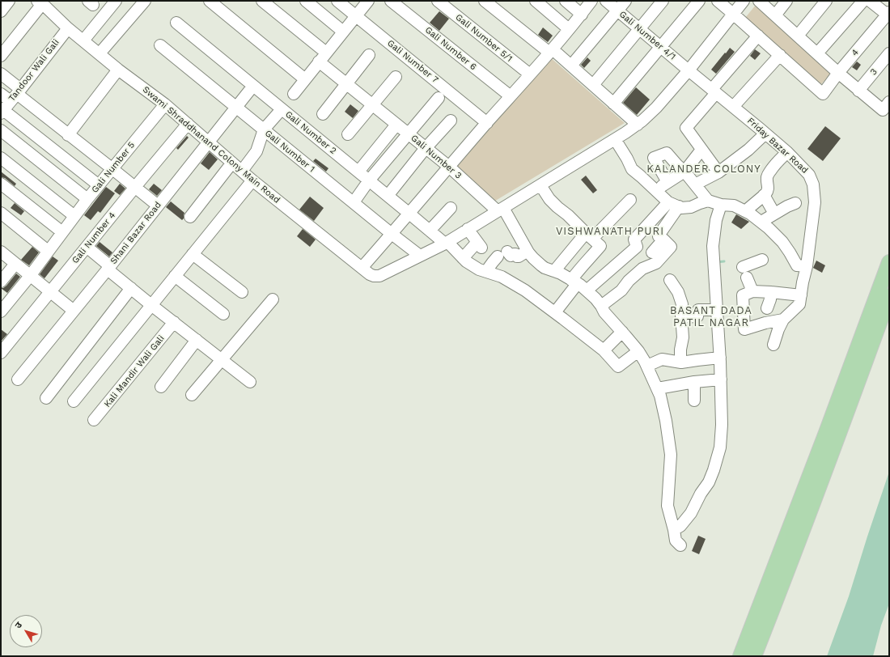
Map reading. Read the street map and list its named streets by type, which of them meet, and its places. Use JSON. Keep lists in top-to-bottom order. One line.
{"streets":{"street":["Gali Number 4/1","Gali Number 5/1","Gali Number 6","4","Gali Number 7","Tandoor Wali Gali","3","Gali Number 2","Swami Shraddhanand Colony Main Road","Friday Bazar Road","Gali Number 1","Gali Number 3","Gali Number 5","Shani Bazar Road","Gali Number 4","Kali Mandir Wali Gali"]},"crossings":[["Gali Number 4/1","Friday Bazar Road"],["Tandoor Wali Gali","Swami Shraddhanand Colony Main Road"],["Gali Number 2","Gali Number 3"],["Gali Number 2","Shani Bazar Road"],["Swami Shraddhanand Colony Main Road","Gali Number 1"],["Swami Shraddhanand Colony Main Road","Gali Number 5"],["Swami Shraddhanand Colony Main Road","Shani Bazar Road"],["Swami Shraddhanand Colony Main Road","Gali Number 4"],["Gali Number 1","Shani Bazar Road"]],"districts":["KALANDER COLONY","VISHWANATH PURI","BASANT DADA PATIL NAGAR"],"north":"top left"}
